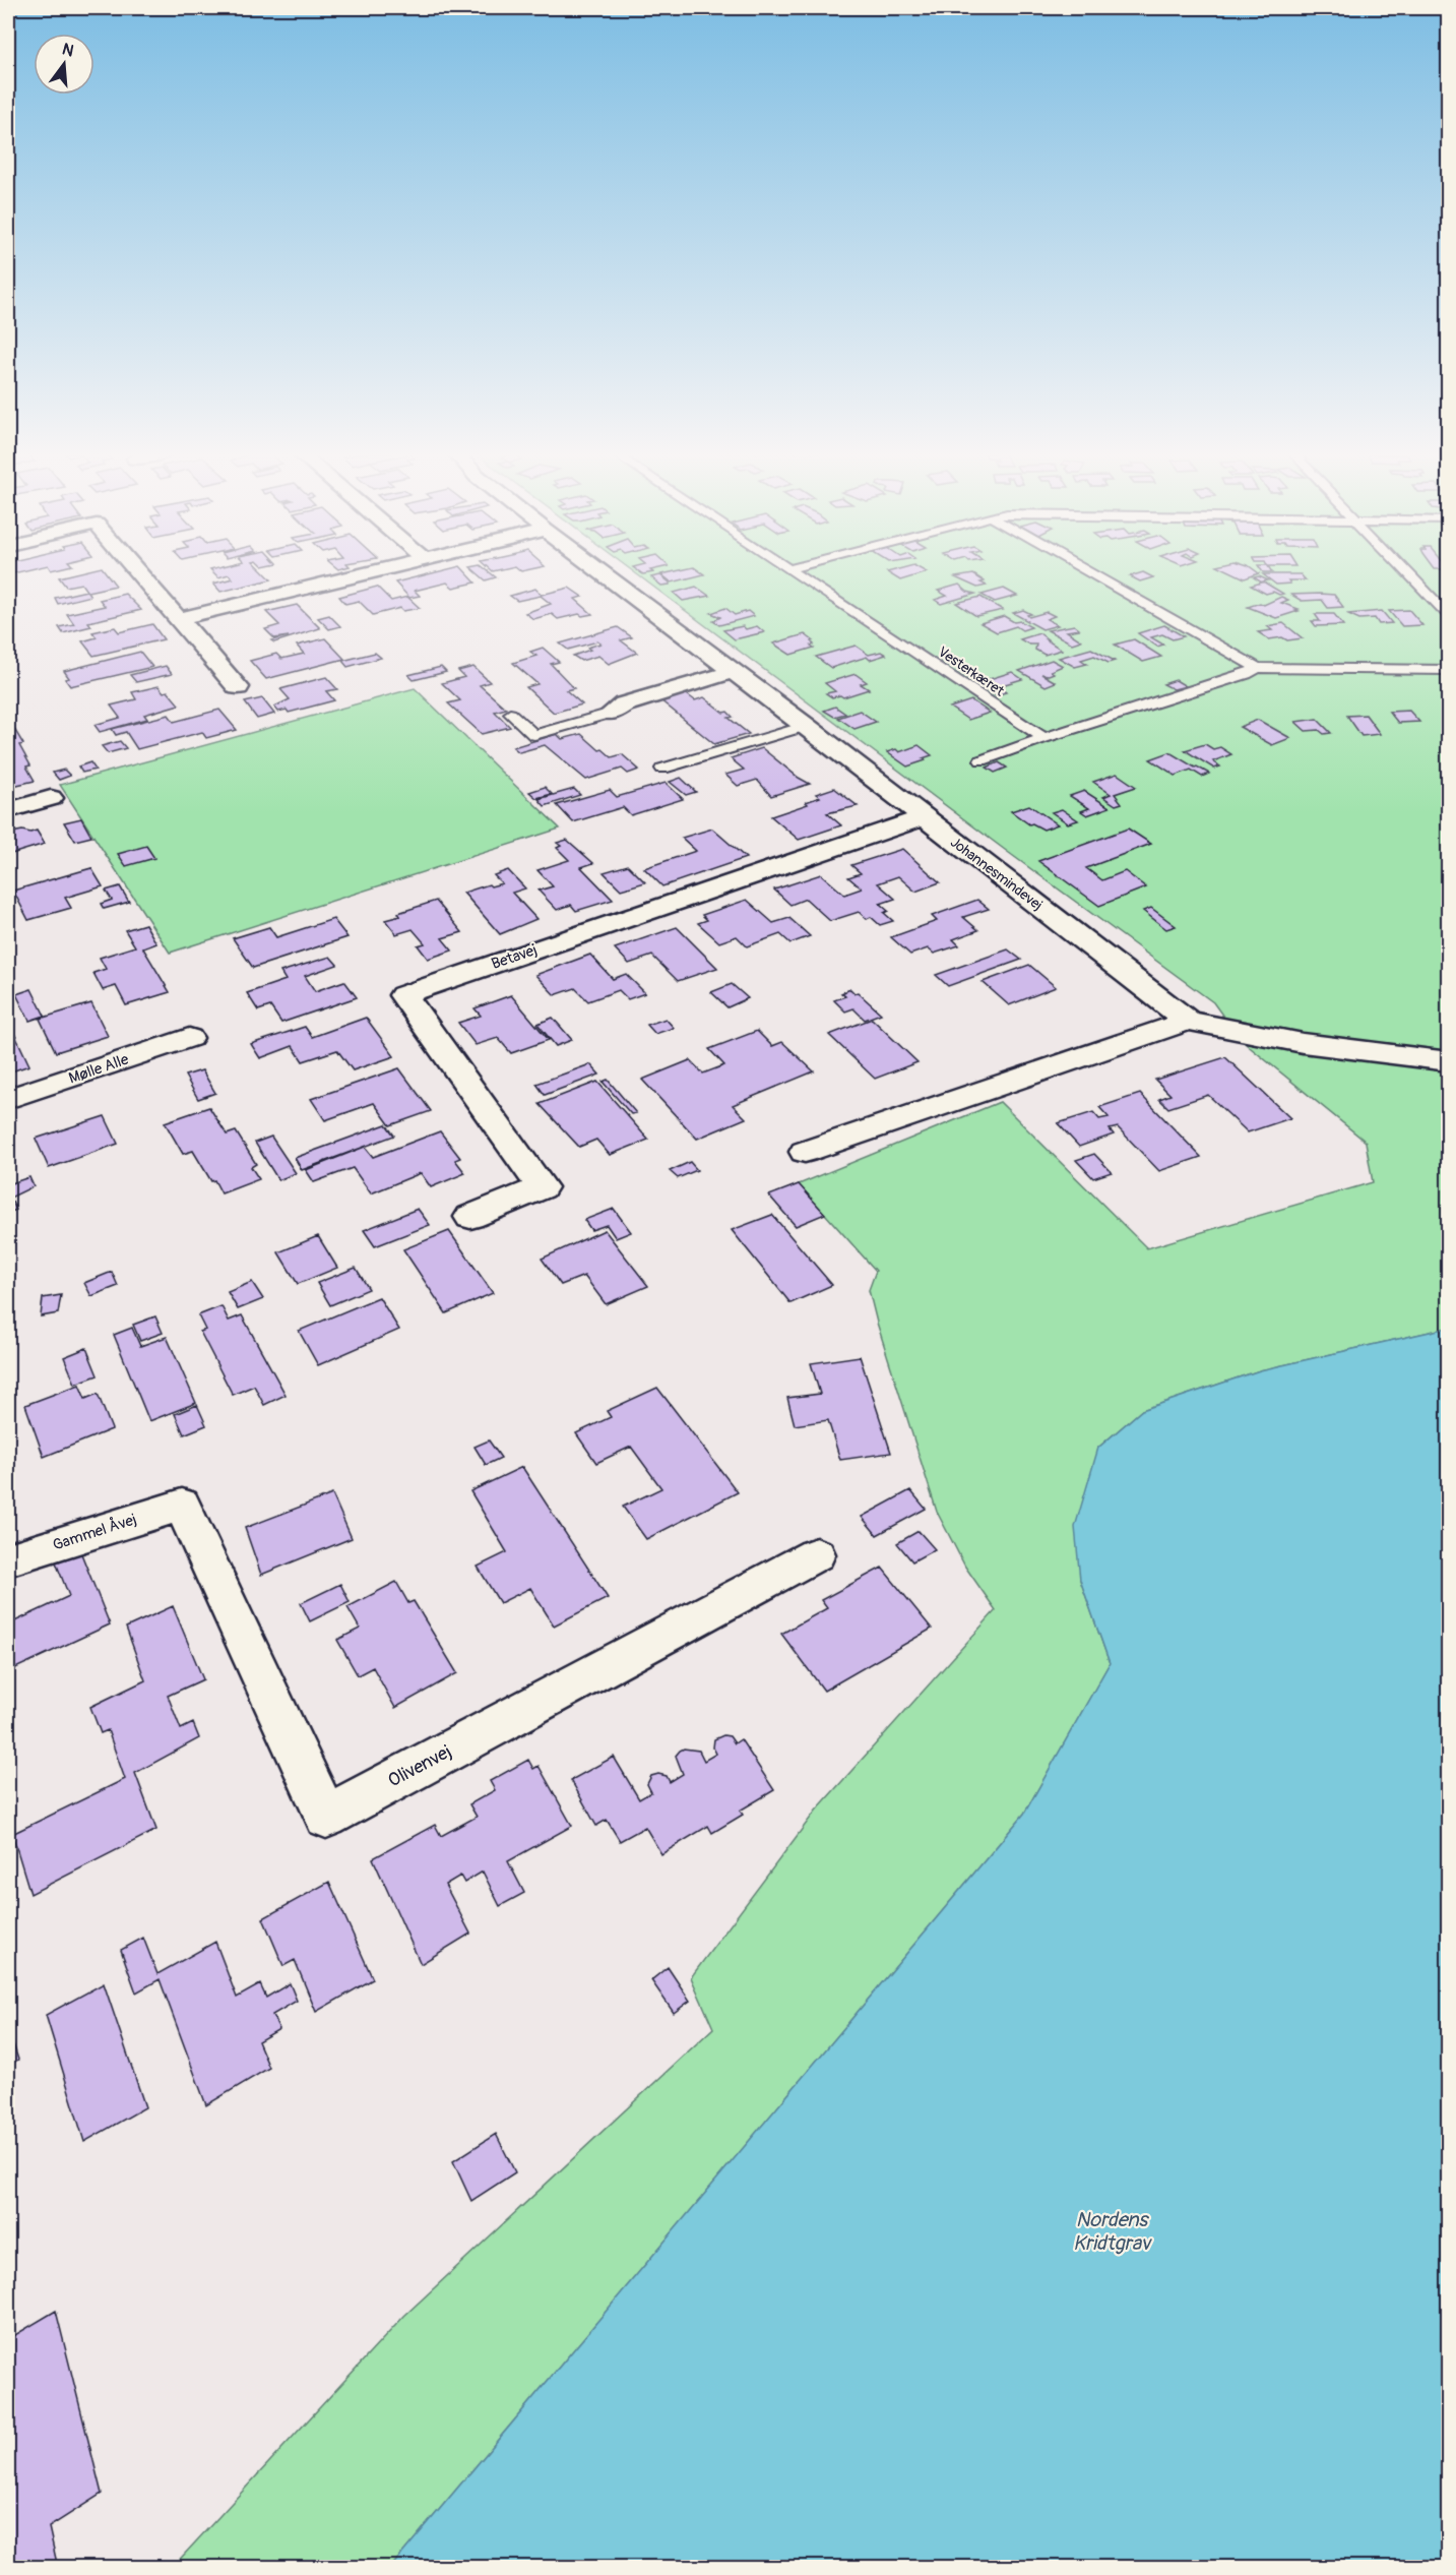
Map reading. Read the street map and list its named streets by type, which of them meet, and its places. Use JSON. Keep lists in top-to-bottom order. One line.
{"streets":{"street":["Johannesmindevej","Betavej","Mølle Alle","Gammel Åvej","Olivenvej"],"lane":["Vesterkæret"]},"crossings":[["Johannesmindevej","Betavej"],["Gammel Åvej","Olivenvej"]],"water":["Nordens Kridtgrav"],"north":"top"}
